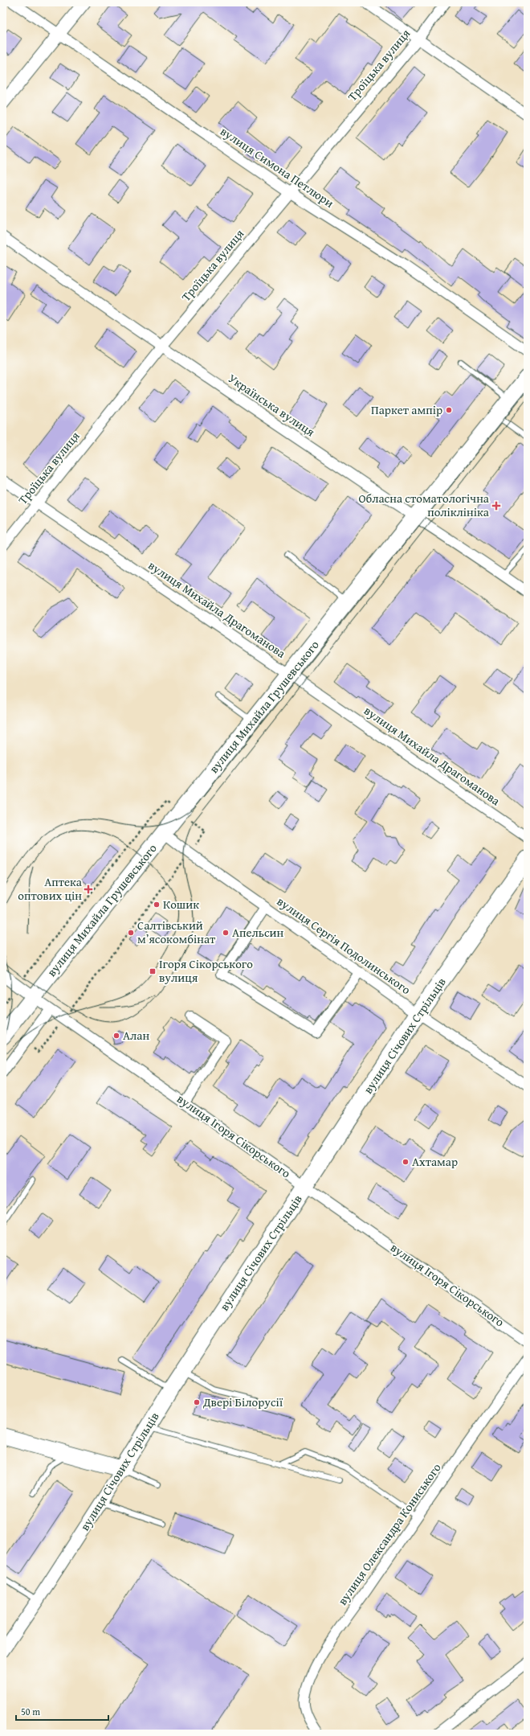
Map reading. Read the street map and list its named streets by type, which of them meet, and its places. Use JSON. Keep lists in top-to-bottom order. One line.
{"streets":{"main road":["вулиця Михайла Грушевського","вулиця Січових Стрільців"],"street":["Троїцька вулиця","вулиця Симона Петлюри","Українська вулиця","вулиця Михайла Драгоманова","вулиця Сергія Подолинського","вулиця Ігоря Сікорського","вулиця Олександра Кониського"]},"crossings":[["Троїцька вулиця","вулиця Симона Петлюри"],["Троїцька вулиця","Українська вулиця"],["Троїцька вулиця","вулиця Михайла Драгоманова"],["Українська вулиця","вулиця Михайла Грушевського"],["вулиця Михайла Драгоманова","вулиця Михайла Грушевського"],["вулиця Михайла Грушевського","вулиця Сергія Подолинського"],["вулиця Михайла Грушевського","вулиця Ігоря Сікорського"],["вулиця Сергія Подолинського","вулиця Січових Стрільців"],["вулиця Січових Стрільців","вулиця Ігоря Сікорського"]],"places":{"other":["Паркет ампір","Кошик","Салтівський мʼясокомбінат","Апельсин","Алан","Ахтамар","Двері Білорусії"],"health":["Обласна стоматологічна поліклініка","Аптека оптових цін"],"transit":["Ігоря Сікорського вулиця"]},"scale_bar":"50 m"}
